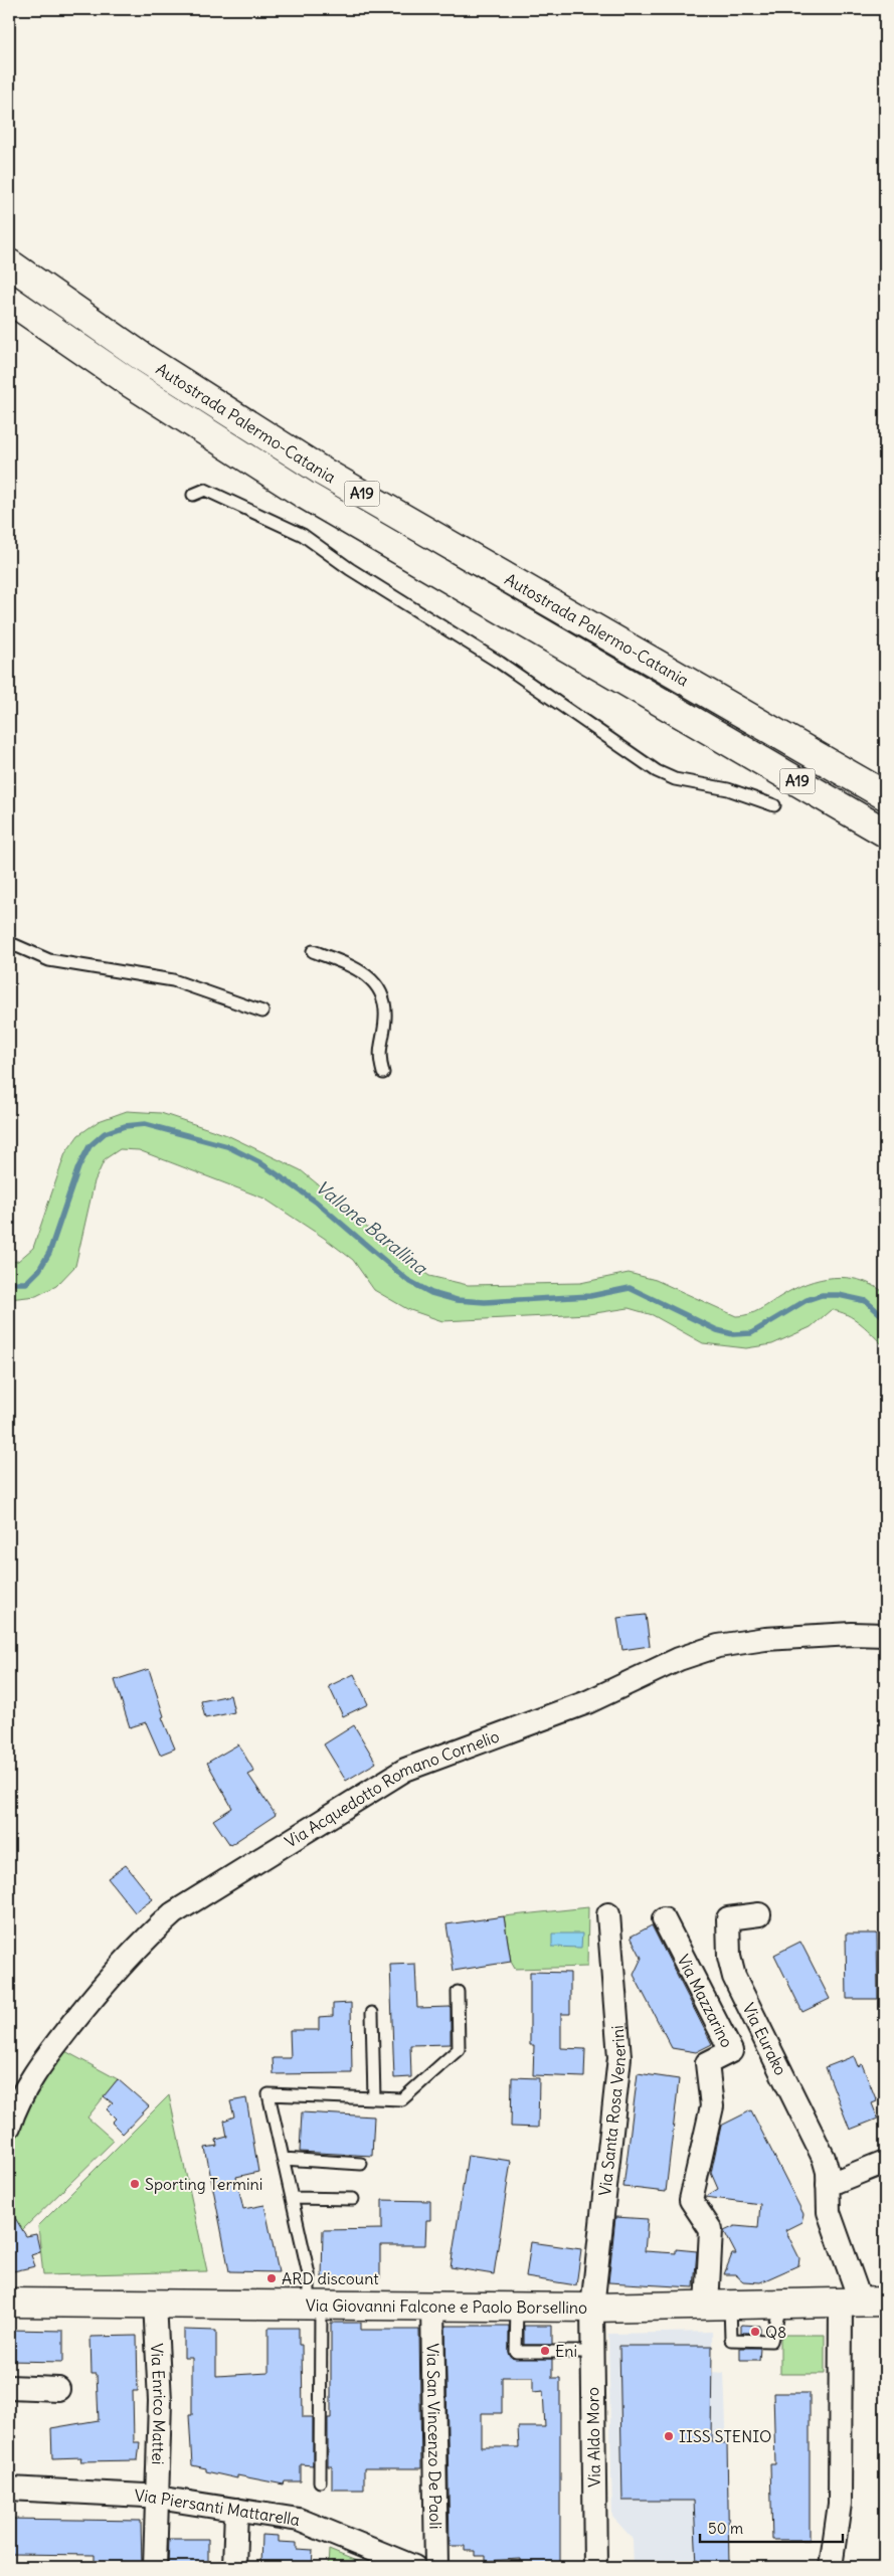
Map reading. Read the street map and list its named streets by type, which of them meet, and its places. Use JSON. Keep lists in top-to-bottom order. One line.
{"streets":{"main road":["Autostrada Palermo-Catania","A19","Via Giovanni Falcone e Paolo Borsellino"],"street":["Via Acquedotto Romano Cornelio","Via Mazzarino","Via Eurako","Via Santa Rosa Venerini","Via Enrico Mattei","Via San Vincenzo De Paoli","Via Aldo Moro","Via Piersanti Mattarella"]},"crossings":[["Via Mazzarino","Via Giovanni Falcone e Paolo Borsellino"],["Via Eurako","Via Giovanni Falcone e Paolo Borsellino"],["Via Santa Rosa Venerini","Via Giovanni Falcone e Paolo Borsellino"],["Via Santa Rosa Venerini","Via Aldo Moro"],["Via Giovanni Falcone e Paolo Borsellino","Via Enrico Mattei"],["Via Giovanni Falcone e Paolo Borsellino","Via San Vincenzo De Paoli"],["Via Giovanni Falcone e Paolo Borsellino","Via Aldo Moro"],["Via Enrico Mattei","Via Piersanti Mattarella"]],"water":["Vallone Barallina"],"places":["Sporting Termini","ARD discount","Q8","Eni","IISS STENIO"],"scale_bar":"50 m"}
